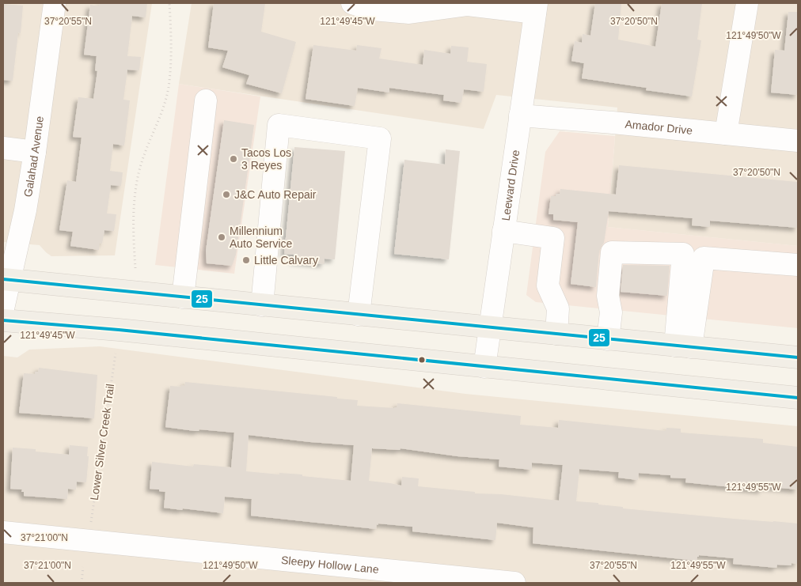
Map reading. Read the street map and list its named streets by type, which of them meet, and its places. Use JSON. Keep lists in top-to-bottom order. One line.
{"streets":{"street":["Amador Drive","Galahad Avenue","Leeward Drive","Sleepy Hollow Lane"],"path":["Lower Silver Creek Trail"]},"crossings":[["Amador Drive","Leeward Drive"]],"places":["Tacos Los 3 Reyes","J&C Auto Repair","Millennium Auto Service","Little Calvary"],"lines":["transit line 25"],"coordinates":["121°49'45\"W","37°20'55\"N","37°20'50\"N","121°49'50\"W","121°49'55\"W","37°21'00\"N"]}
